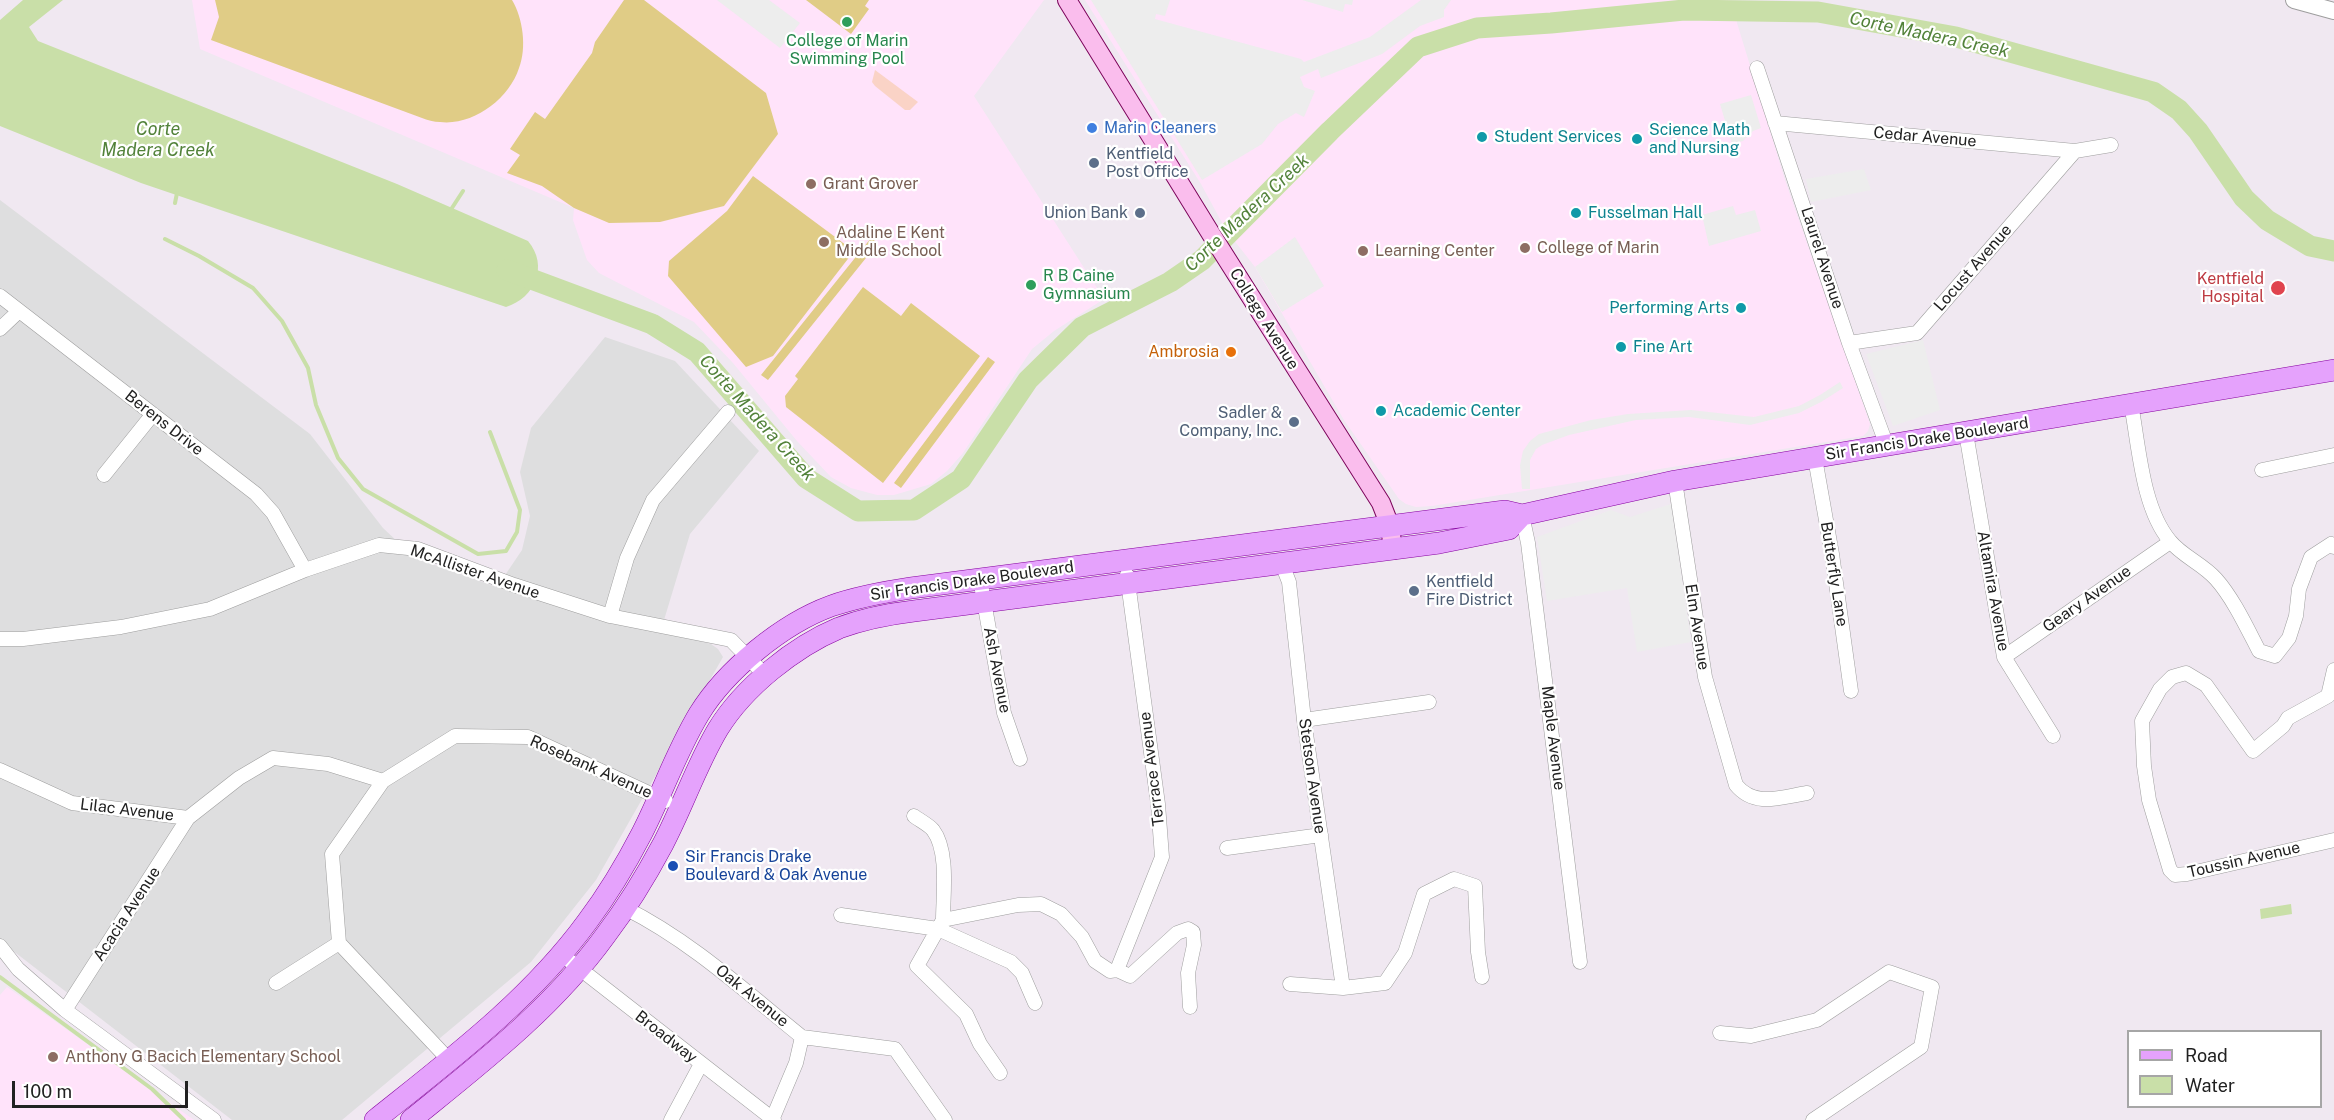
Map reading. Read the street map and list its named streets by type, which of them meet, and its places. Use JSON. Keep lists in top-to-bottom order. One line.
{"streets":{"main road":["College Avenue","Sir Francis Drake Boulevard"],"street":["Cedar Avenue","Laurel Avenue","Locust Avenue","Berens Drive","McAllister Avenue","Butterfly Lane","Altamira Avenue","Geary Avenue","Elm Avenue","Ash Avenue","Maple Avenue","Rosebank Avenue","Terrace Avenue","Stetson Avenue","Lilac Avenue","Toussin Avenue","Acacia Avenue","Oak Avenue","Broadway"]},"crossings":[["Cedar Avenue","Laurel Avenue"],["Cedar Avenue","Locust Avenue"],["Laurel Avenue","Locust Avenue"],["Laurel Avenue","Sir Francis Drake Boulevard"],["College Avenue","Sir Francis Drake Boulevard"],["Berens Drive","McAllister Avenue"],["Sir Francis Drake Boulevard","McAllister Avenue"],["Sir Francis Drake Boulevard","Butterfly Lane"],["Sir Francis Drake Boulevard","Altamira Avenue"],["Sir Francis Drake Boulevard","Elm Avenue"],["Sir Francis Drake Boulevard","Ash Avenue"],["Sir Francis Drake Boulevard","Maple Avenue"],["Sir Francis Drake Boulevard","Rosebank Avenue"],["Sir Francis Drake Boulevard","Terrace Avenue"],["Sir Francis Drake Boulevard","Stetson Avenue"],["Sir Francis Drake Boulevard","Oak Avenue"],["Sir Francis Drake Boulevard","Broadway"],["Altamira Avenue","Geary Avenue"],["Rosebank Avenue","Lilac Avenue"],["Lilac Avenue","Acacia Avenue"],["Oak Avenue","Broadway"]],"water":["Corte Madera Creek"],"places":["College of Marin Swimming Pool","Marin Cleaners","Student Services","Science Math and Nursing","Kentfield Post Office","Grant Grover","Union Bank","Fusselman Hall","Adaline E Kent Middle School","College of Marin","Learning Center","R B Caine Gymnasium","Kentfield Hospital","Performing Arts","Fine Art","Ambrosia","Academic Center","Sadler & Company, Inc.","Kentfield Fire District","Sir Francis Drake Boulevard & Oak Avenue","Anthony G Bacich Elementary School"],"legend":["Road","Water"],"scale_bar":"100 m"}
